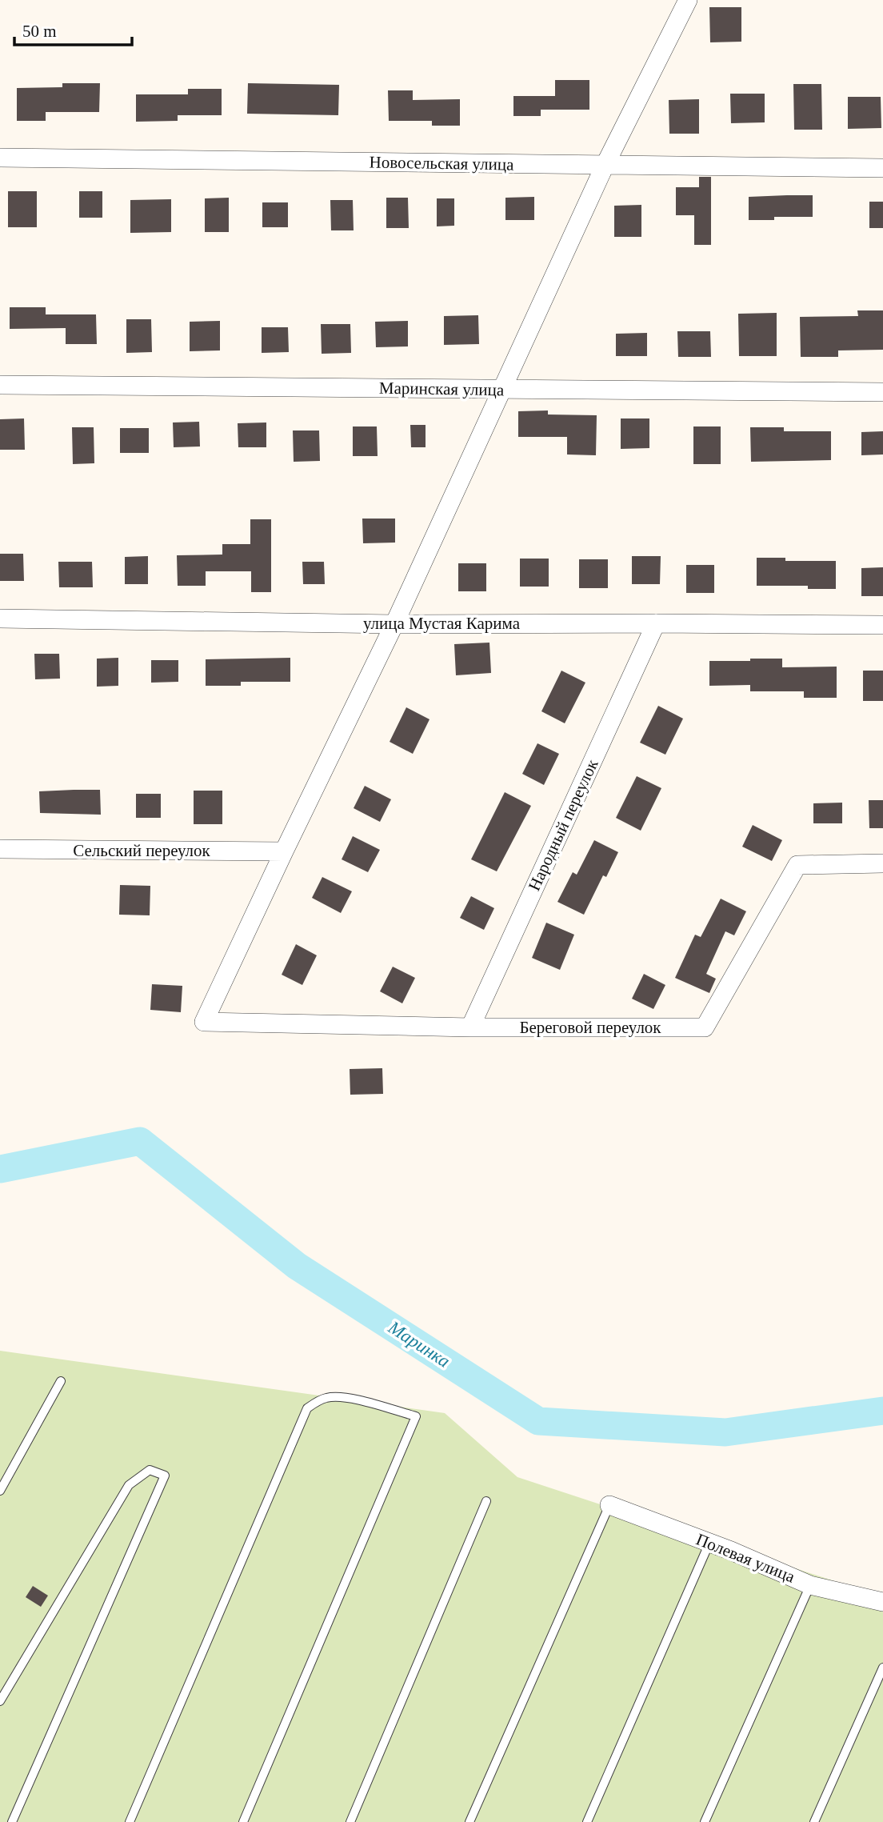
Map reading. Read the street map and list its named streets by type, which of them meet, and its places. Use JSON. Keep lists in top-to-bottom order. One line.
{"streets":{"street":["Новосельская улица","Маринская улица","улица Мустая Карима","Народный переулок","Сельский переулок","Береговой переулок","Полевая улица"]},"crossings":[["улица Мустая Карима","Народный переулок"],["Народный переулок","Береговой переулок"],["Сельский переулок","Береговой переулок"]],"water":["Маринка"],"scale_bar":"50 m"}
